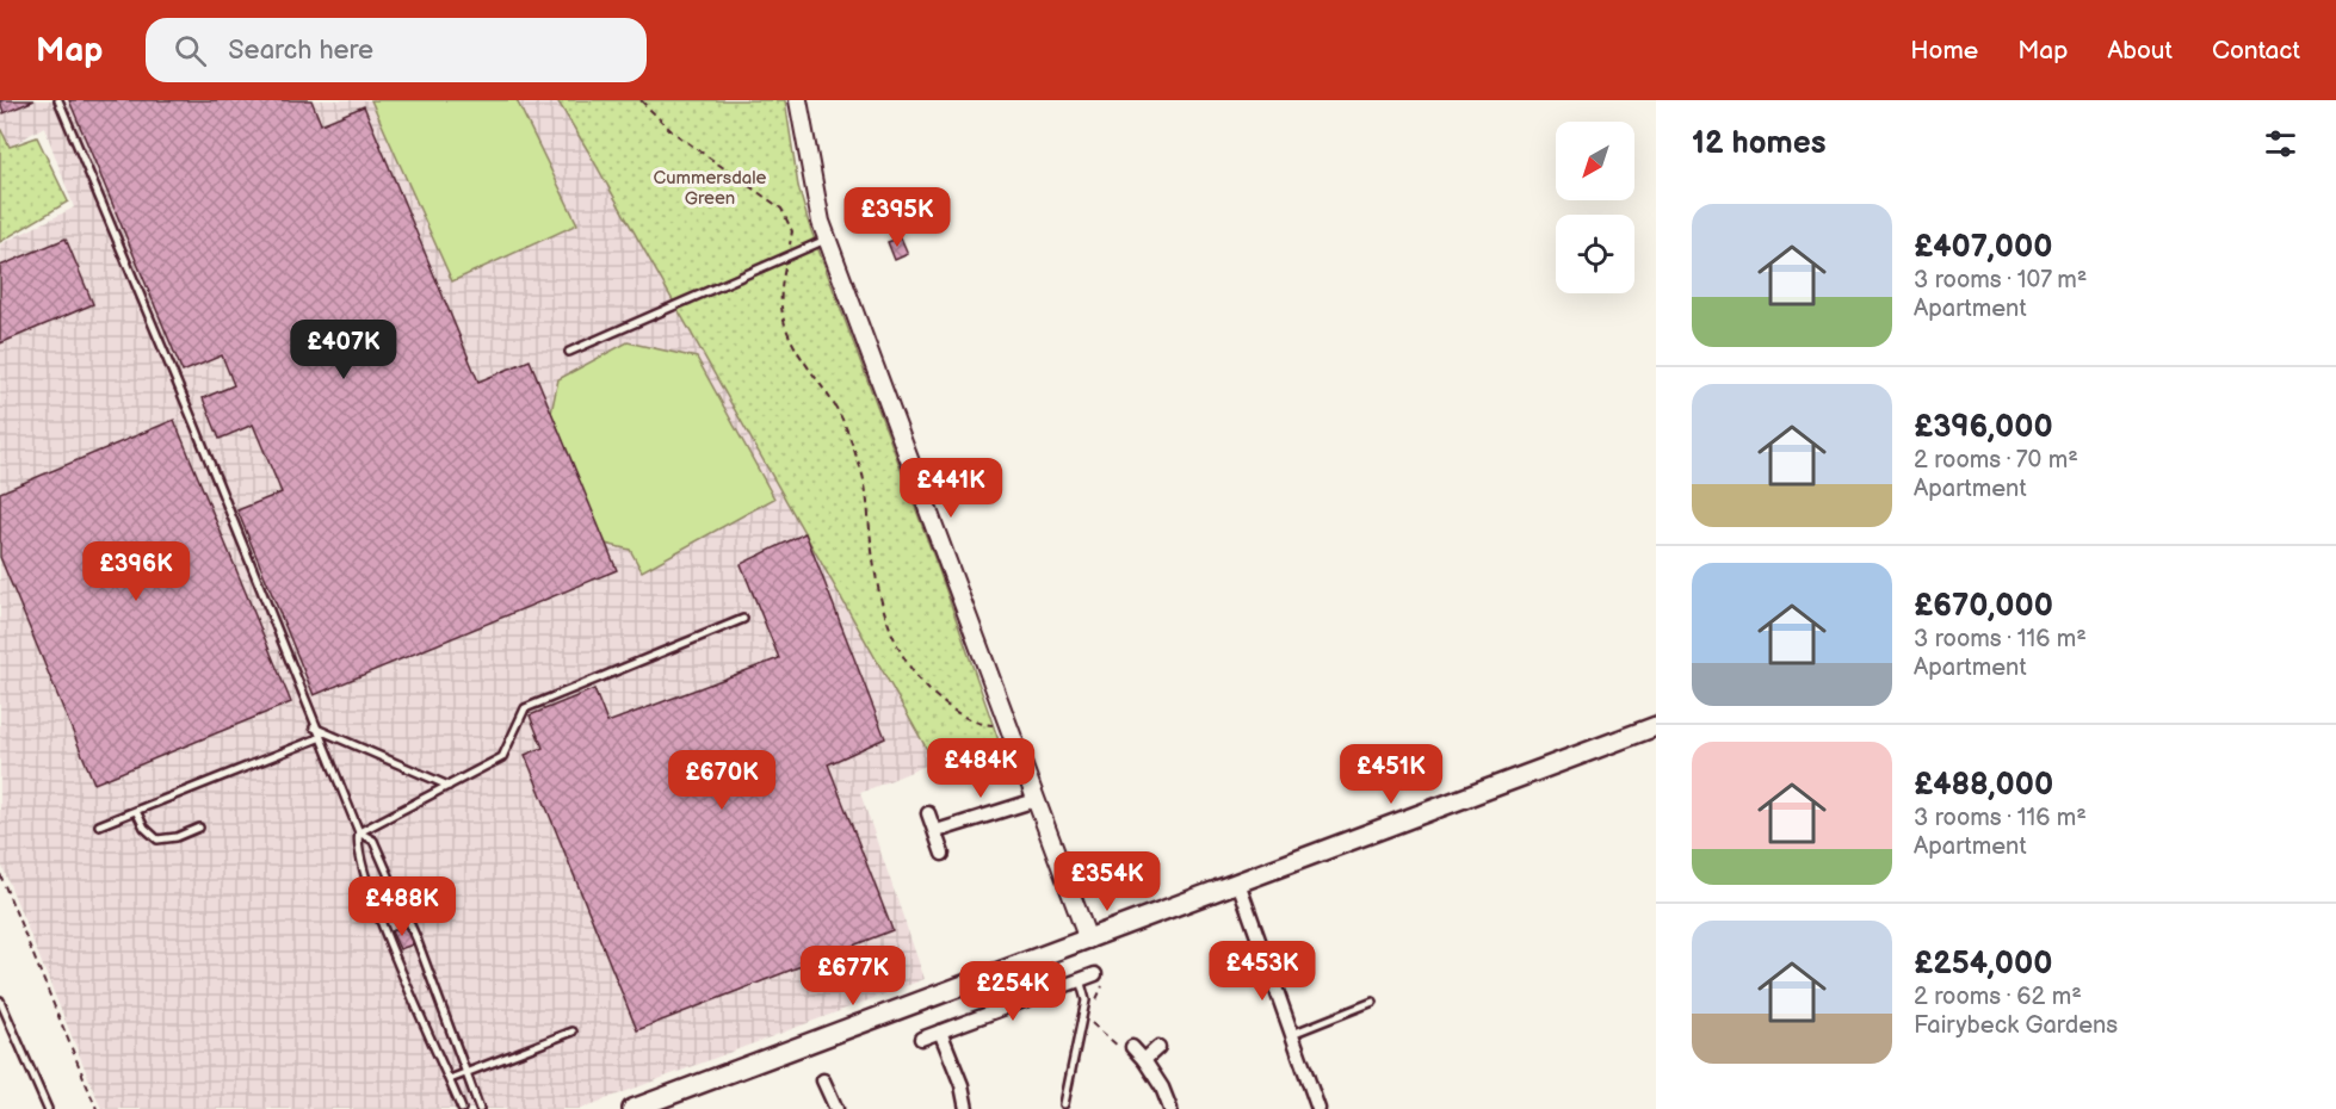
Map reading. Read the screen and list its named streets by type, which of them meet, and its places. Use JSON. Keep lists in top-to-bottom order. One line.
{"parks":["Cummersdale Green"],"north":"bottom left","page":{"header":"Map","search":"Search here","nav":["Home","Map","About","Contact"],"heading":"12 homes","list":[{"name":"£407,000","note":"3 rooms · 107 m² · Apartment"},{"name":"£396,000","note":"2 rooms · 70 m² · Apartment"},{"name":"£670,000","note":"3 rooms · 116 m² · Apartment"},{"name":"£488,000","note":"3 rooms · 116 m² · Apartment"},{"name":"£254,000","note":"2 rooms · 62 m² · Fairybeck Gardens"}],"price":["£395K","£407K","£441K","£396K","£484K","£451K","£670K","£354K","£488K","£453K","£677K","£254K"]}}
